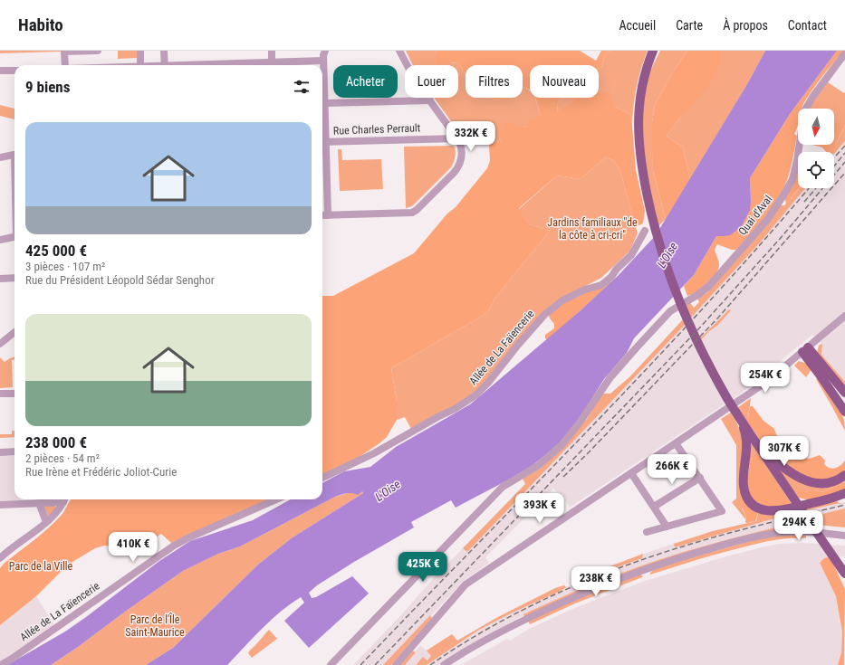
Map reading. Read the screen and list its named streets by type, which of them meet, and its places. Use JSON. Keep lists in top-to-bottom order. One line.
{"streets":{"street":["Rue Charles Perrault","Quai d'Aval","Allée de La Faïencerie"]},"water":["L'Oise"],"parks":["Jardins familiaux \"de la côte à cri-cri\"","Parc de la Ville","Parc de l'Île Saint-Maurice"],"north":"bottom","page":{"header":"Habito","nav":["Accueil","Carte","À propos","Contact"],"chip":["Acheter","Louer","Filtres","Nouveau"],"heading":"9 biens","list":[{"name":"425 000 €","note":"3 pièces · 107 m² · Rue du Président Léopold Sédar Senghor"},{"name":"238 000 €","note":"2 pièces · 54 m² · Rue Irène et Frédéric Joliot-Curie"}],"price":["332K €","254K €","307K €","266K €","393K €","294K €","410K €","425K €","238K €"]}}
